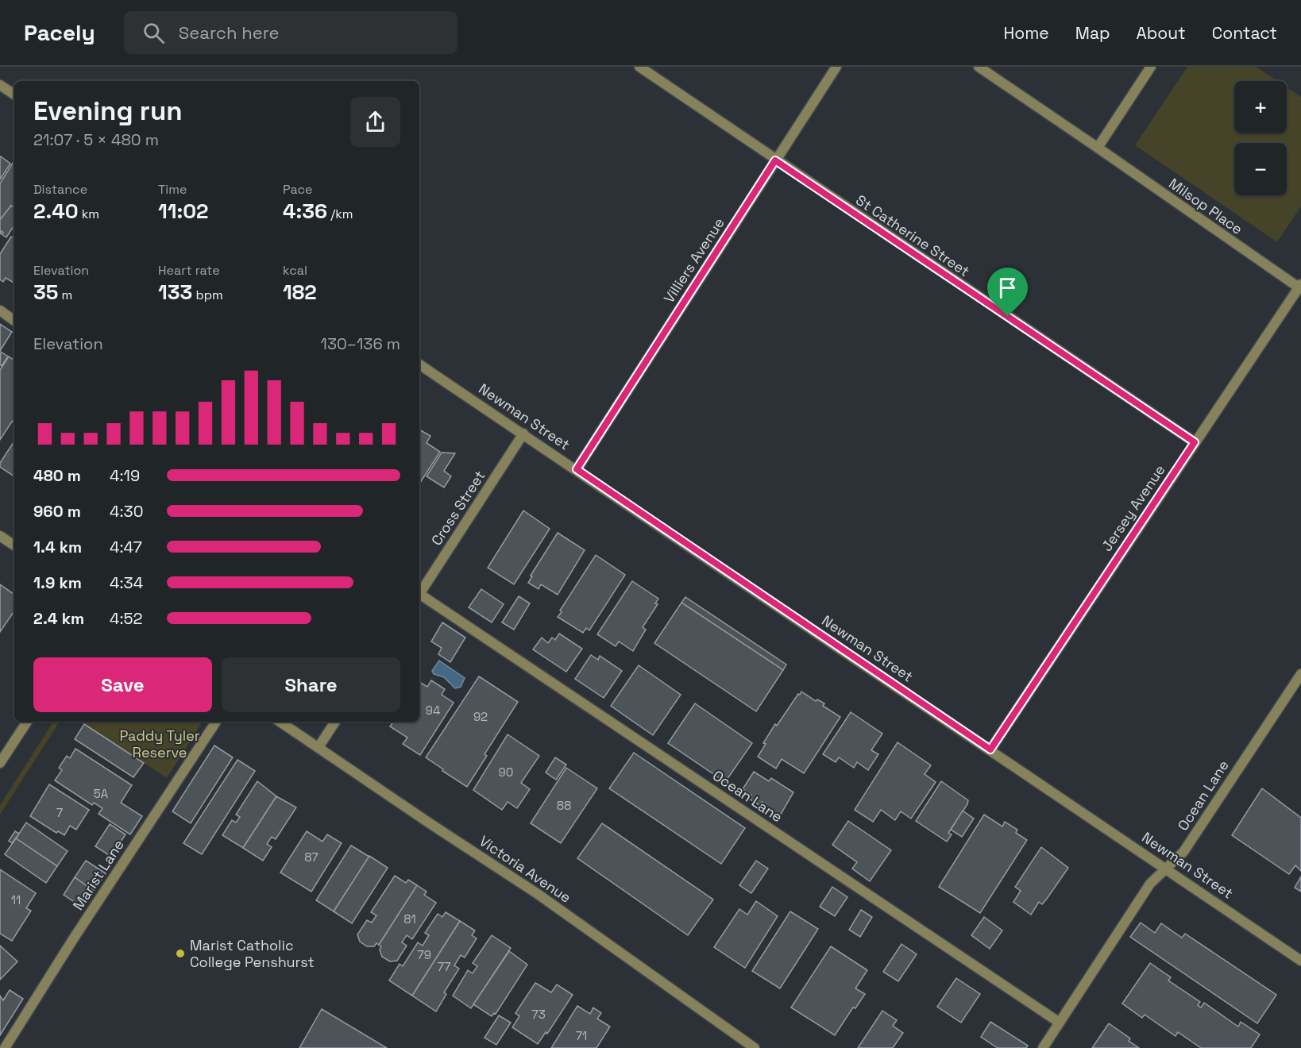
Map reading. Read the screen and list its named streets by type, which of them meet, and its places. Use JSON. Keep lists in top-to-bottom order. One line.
{"streets":{"street":["Milsop Place","St Catherine Street","Villiers Avenue","Newman Street","Cross Street","Jersey Avenue","Ocean Lane","Victoria Avenue","Marist Lane"]},"crossings":[["Milsop Place","Jersey Avenue"],["St Catherine Street","Villiers Avenue"],["St Catherine Street","Jersey Avenue"],["Villiers Avenue","Newman Street"],["Newman Street","Cross Street"],["Newman Street","Jersey Avenue"],["Newman Street","Ocean Lane"]],"parks":["Paddy Tyler Reserve"],"places":["Marist Catholic College Penshurst"],"house_numbers":["94","92","90","5A","88","7","87","11","81","79","77","73","71"],"page":{"header":"Pacely","search":"Search here","nav":["Home","Map","About","Contact"],"map_buttons":["+","−"],"heading":["Evening run","21:07 · 5 × 480 m"],"stats":[["Distance","2.40 km"],["Time","11:02"],["Pace","4:36 /km"],["Elevation","35 m"],["Heart rate","133 bpm"],["kcal","182"]],"chart":["Elevation","130–136 m"],"list":[{"name":"480 m","note":"4:19"},{"name":"960 m","note":"4:30"},{"name":"1.4 km","note":"4:47"},{"name":"1.9 km","note":"4:34"},{"name":"2.4 km","note":"4:52"}],"buttons":["Save","Share"]}}
